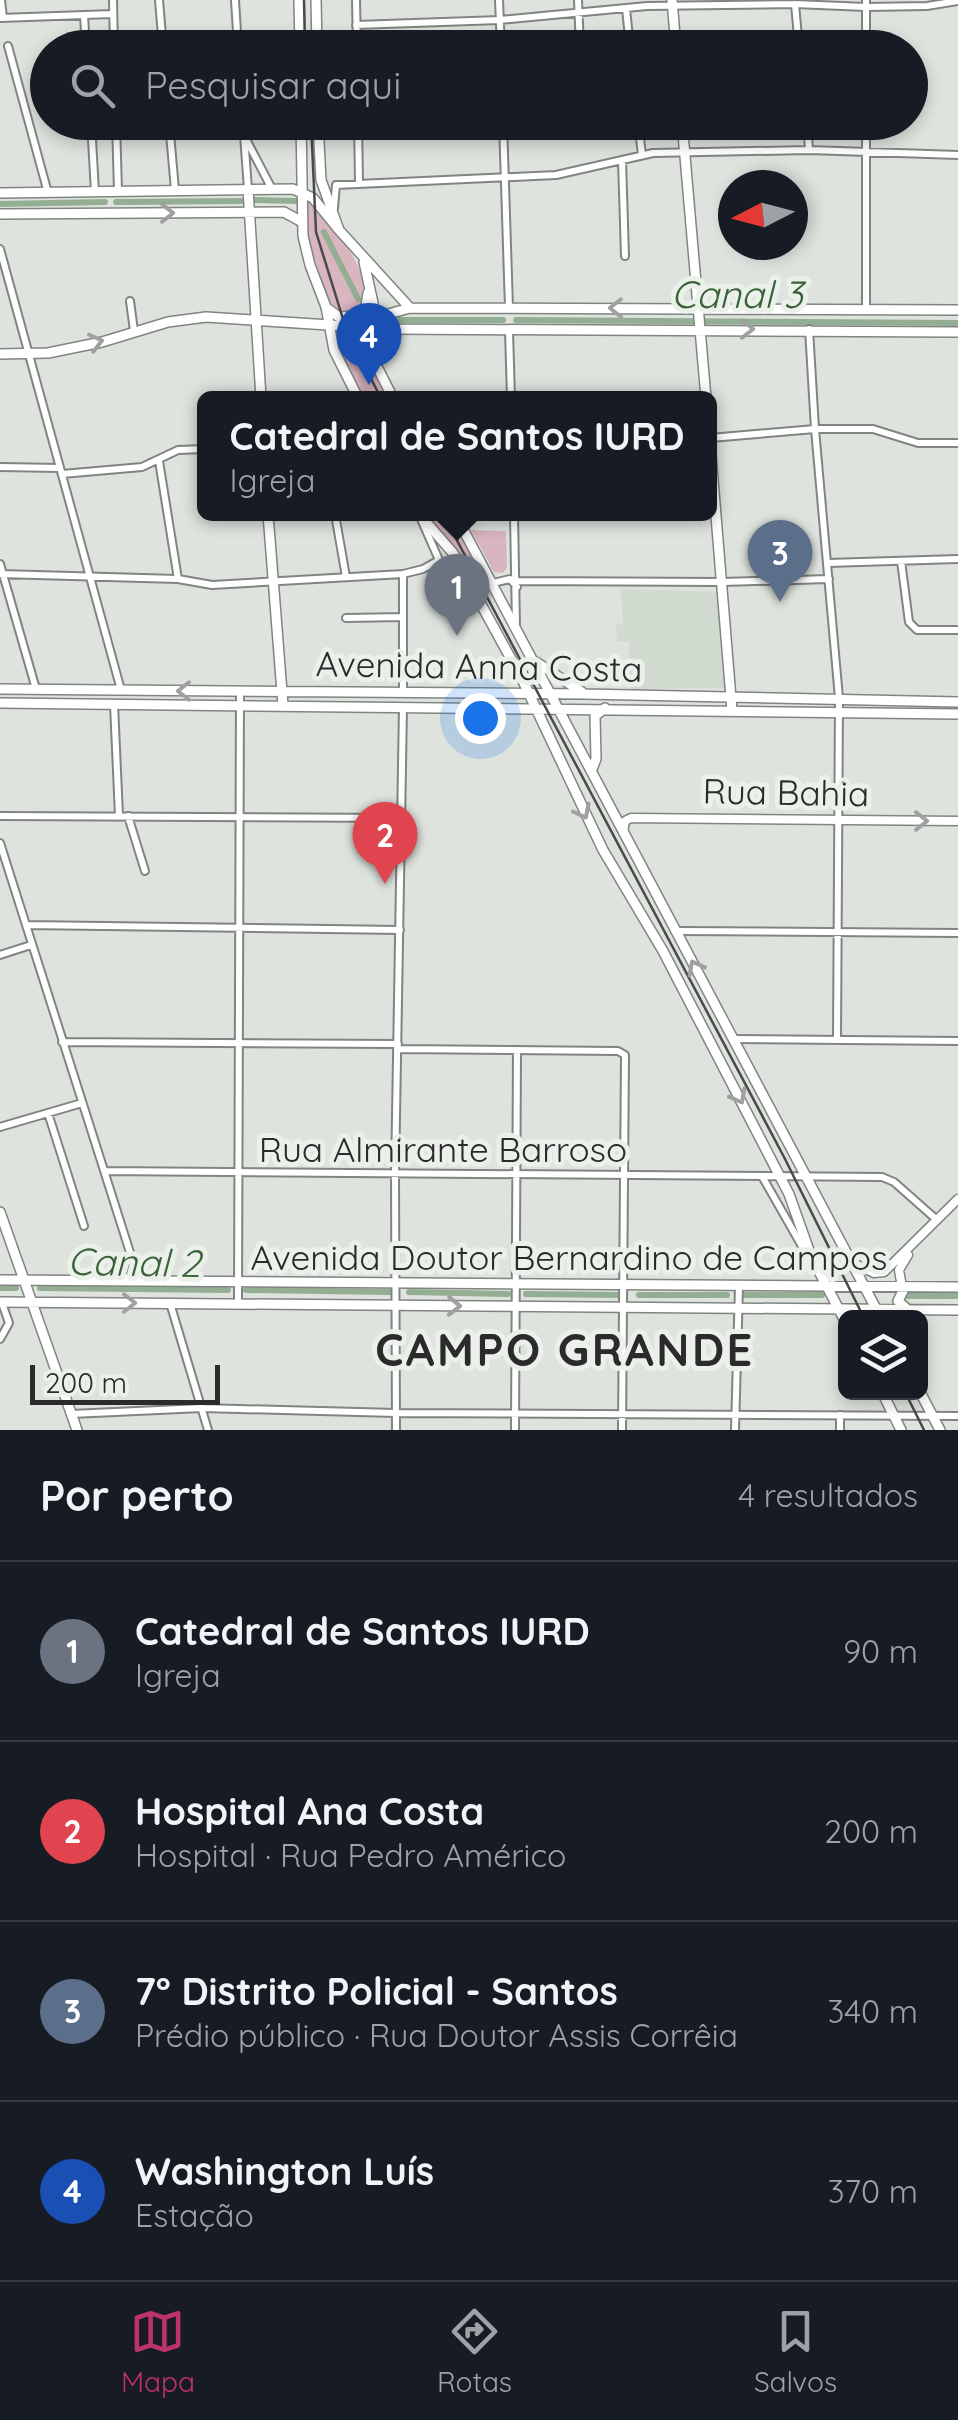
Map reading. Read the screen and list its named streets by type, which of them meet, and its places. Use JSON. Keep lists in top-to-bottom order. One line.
{"streets":{"main road":["Avenida Anna Costa","Avenida Doutor Bernardino de Campos"],"street":["Rua Bahia","Rua Almirante Barroso"]},"one_way":["Rua Bahia"],"districts":["CAMPO GRANDE"],"water":["Canal 3","Canal 2"],"scale_bar":"200 m","north":"left","page":{"search":"Pesquisar aqui","pins":["4","3","1","2"],"popup":["Catedral de Santos IURD","Igreja"],"scale":"200 m","heading":["Por perto","4 resultados"],"list":[{"mark":"1","name":"Catedral de Santos IURD","note":"Igreja","value":"90 m"},{"mark":"2","name":"Hospital Ana Costa","note":"Hospital · Rua Pedro Américo","value":"200 m"},{"mark":"3","name":"7° Distrito Policial - Santos","note":"Prédio público · Rua Doutor Assis Corrêia","value":"340 m"},{"mark":"4","name":"Washington Luís","note":"Estação","value":"370 m"}],"nav":["Mapa","Rotas","Salvos"]}}
